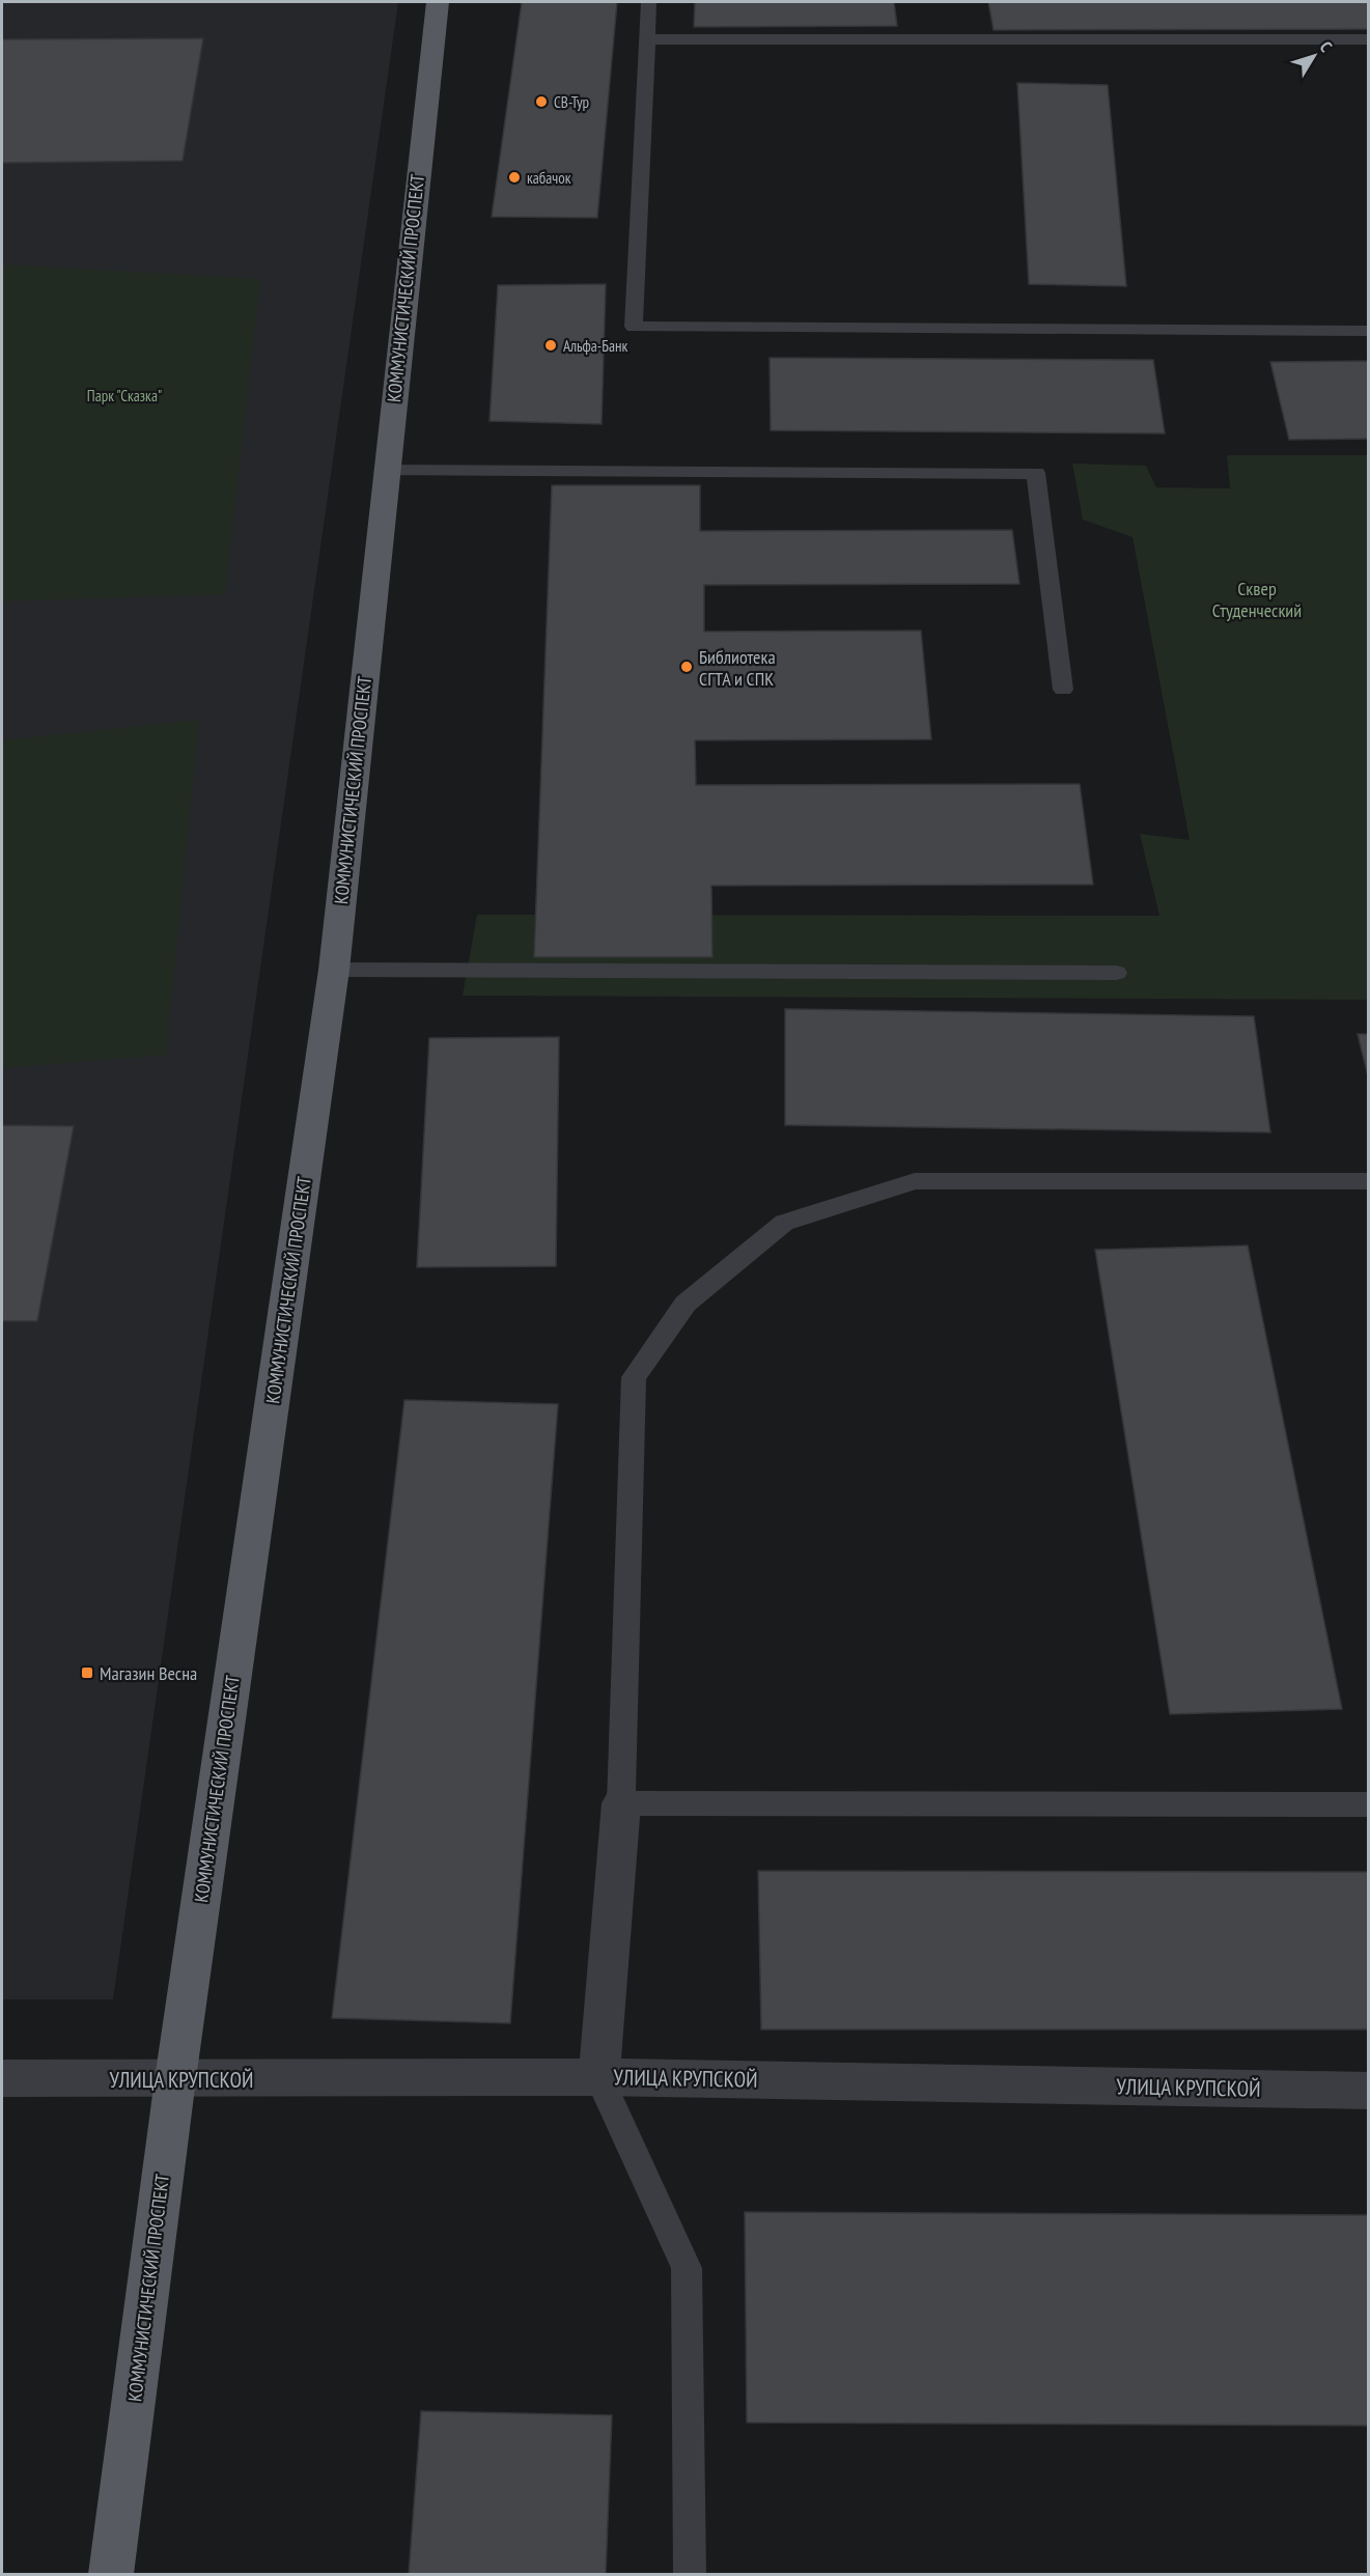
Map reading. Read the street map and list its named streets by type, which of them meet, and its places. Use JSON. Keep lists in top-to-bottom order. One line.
{"streets":{"main road":["КОММУНИСТИЧЕСКИЙ ПРОСПЕКТ"],"street":["УЛИЦА КРУПСКОЙ"]},"crossings":[["КОММУНИСТИЧЕСКИЙ ПРОСПЕКТ","УЛИЦА КРУПСКОЙ"]],"parks":["Парк \"Сказка\"","Сквер Студенческий"],"places":{"other":["СВ-Тур","кабачок","Альфа-Банк","Библиотека СГТА и СПК"],"transit":["Магазин Весна"]},"north":"top right"}
